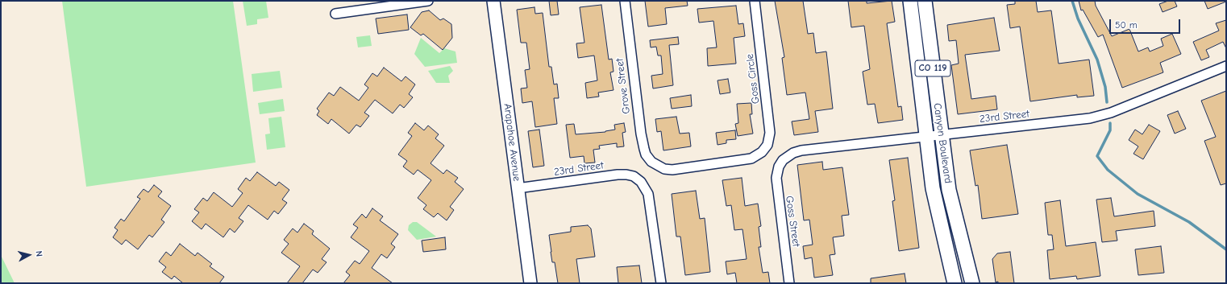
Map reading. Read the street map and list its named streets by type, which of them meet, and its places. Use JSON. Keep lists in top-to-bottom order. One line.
{"streets":{"main road":["CO 119","Arapahoe Avenue","Canyon Boulevard"],"street":["Goss Circle","Grove Street","23rd Street","Goss Street"]},"crossings":[["Goss Circle","Grove Street"],["23rd Street","Arapahoe Avenue"],["23rd Street","Canyon Boulevard"],["23rd Street","Goss Street"]],"scale_bar":"50 m","north":"right"}
